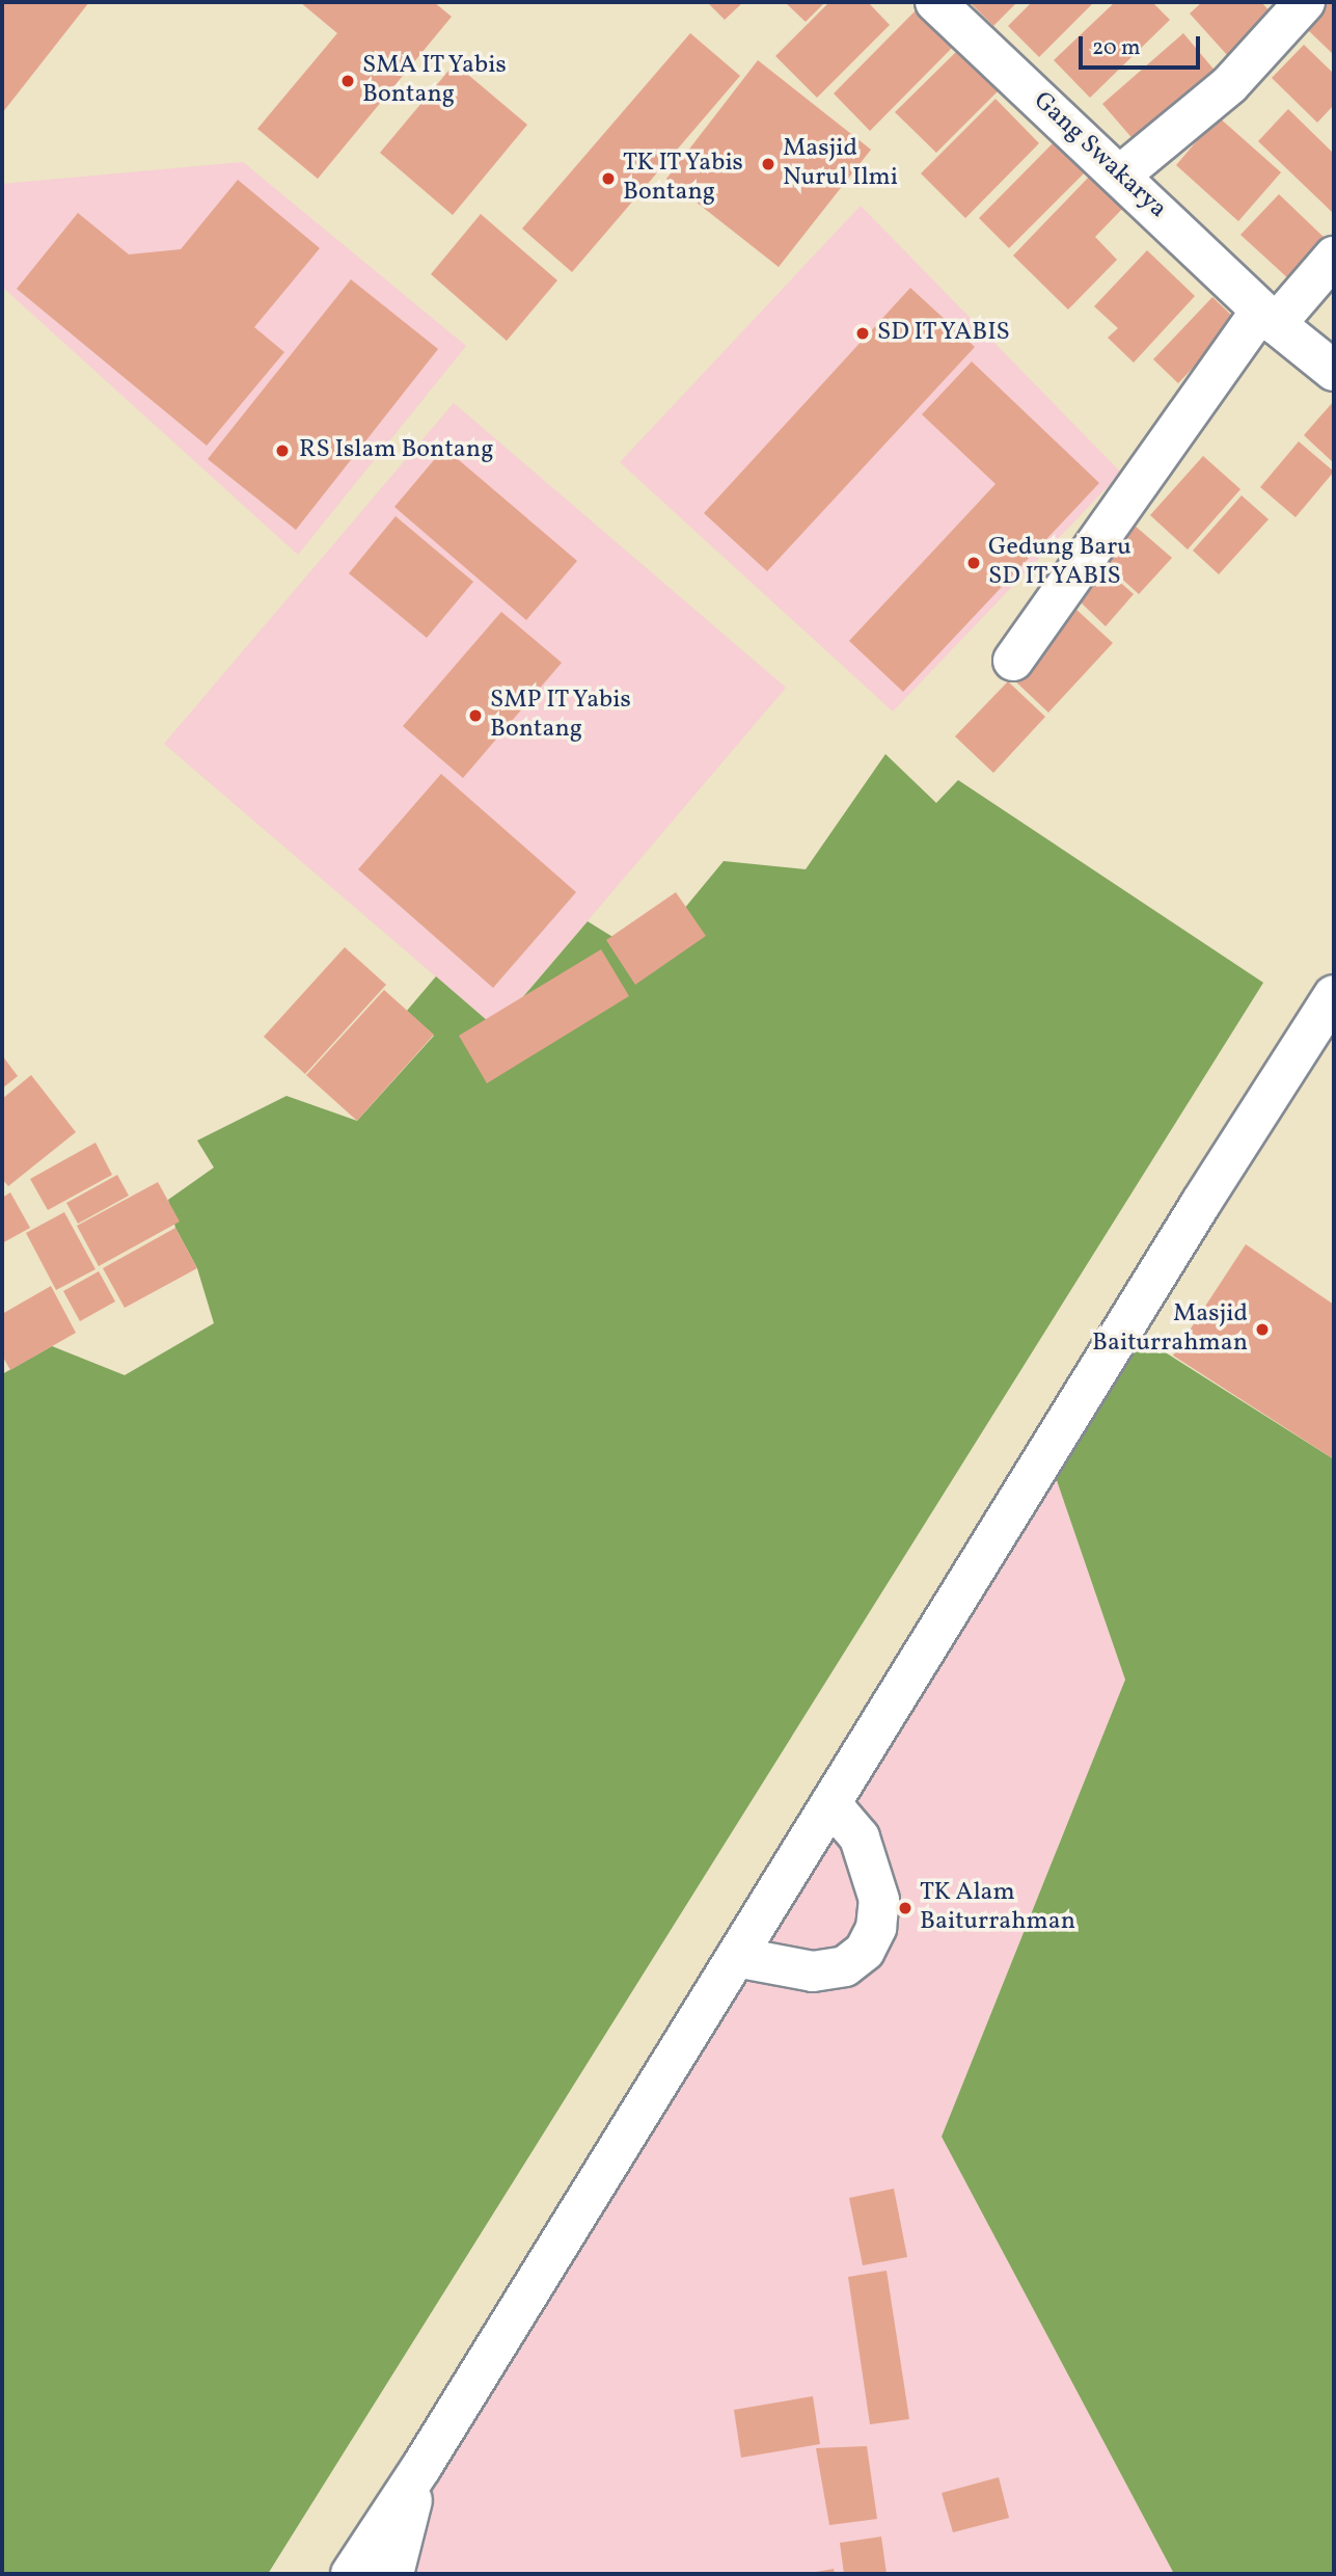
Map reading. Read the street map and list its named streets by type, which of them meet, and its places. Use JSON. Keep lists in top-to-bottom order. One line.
{"streets":{"street":["Gang Swakarya"]},"places":["SMA IT Yabis Bontang","Masjid Nurul Ilmi","TK IT Yabis Bontang","SD IT YABIS","RS Islam Bontang","Gedung Baru SD IT YABIS","SMP IT Yabis Bontang","Masjid Baiturrahman","TK Alam Baiturrahman"],"scale_bar":"20 m"}
